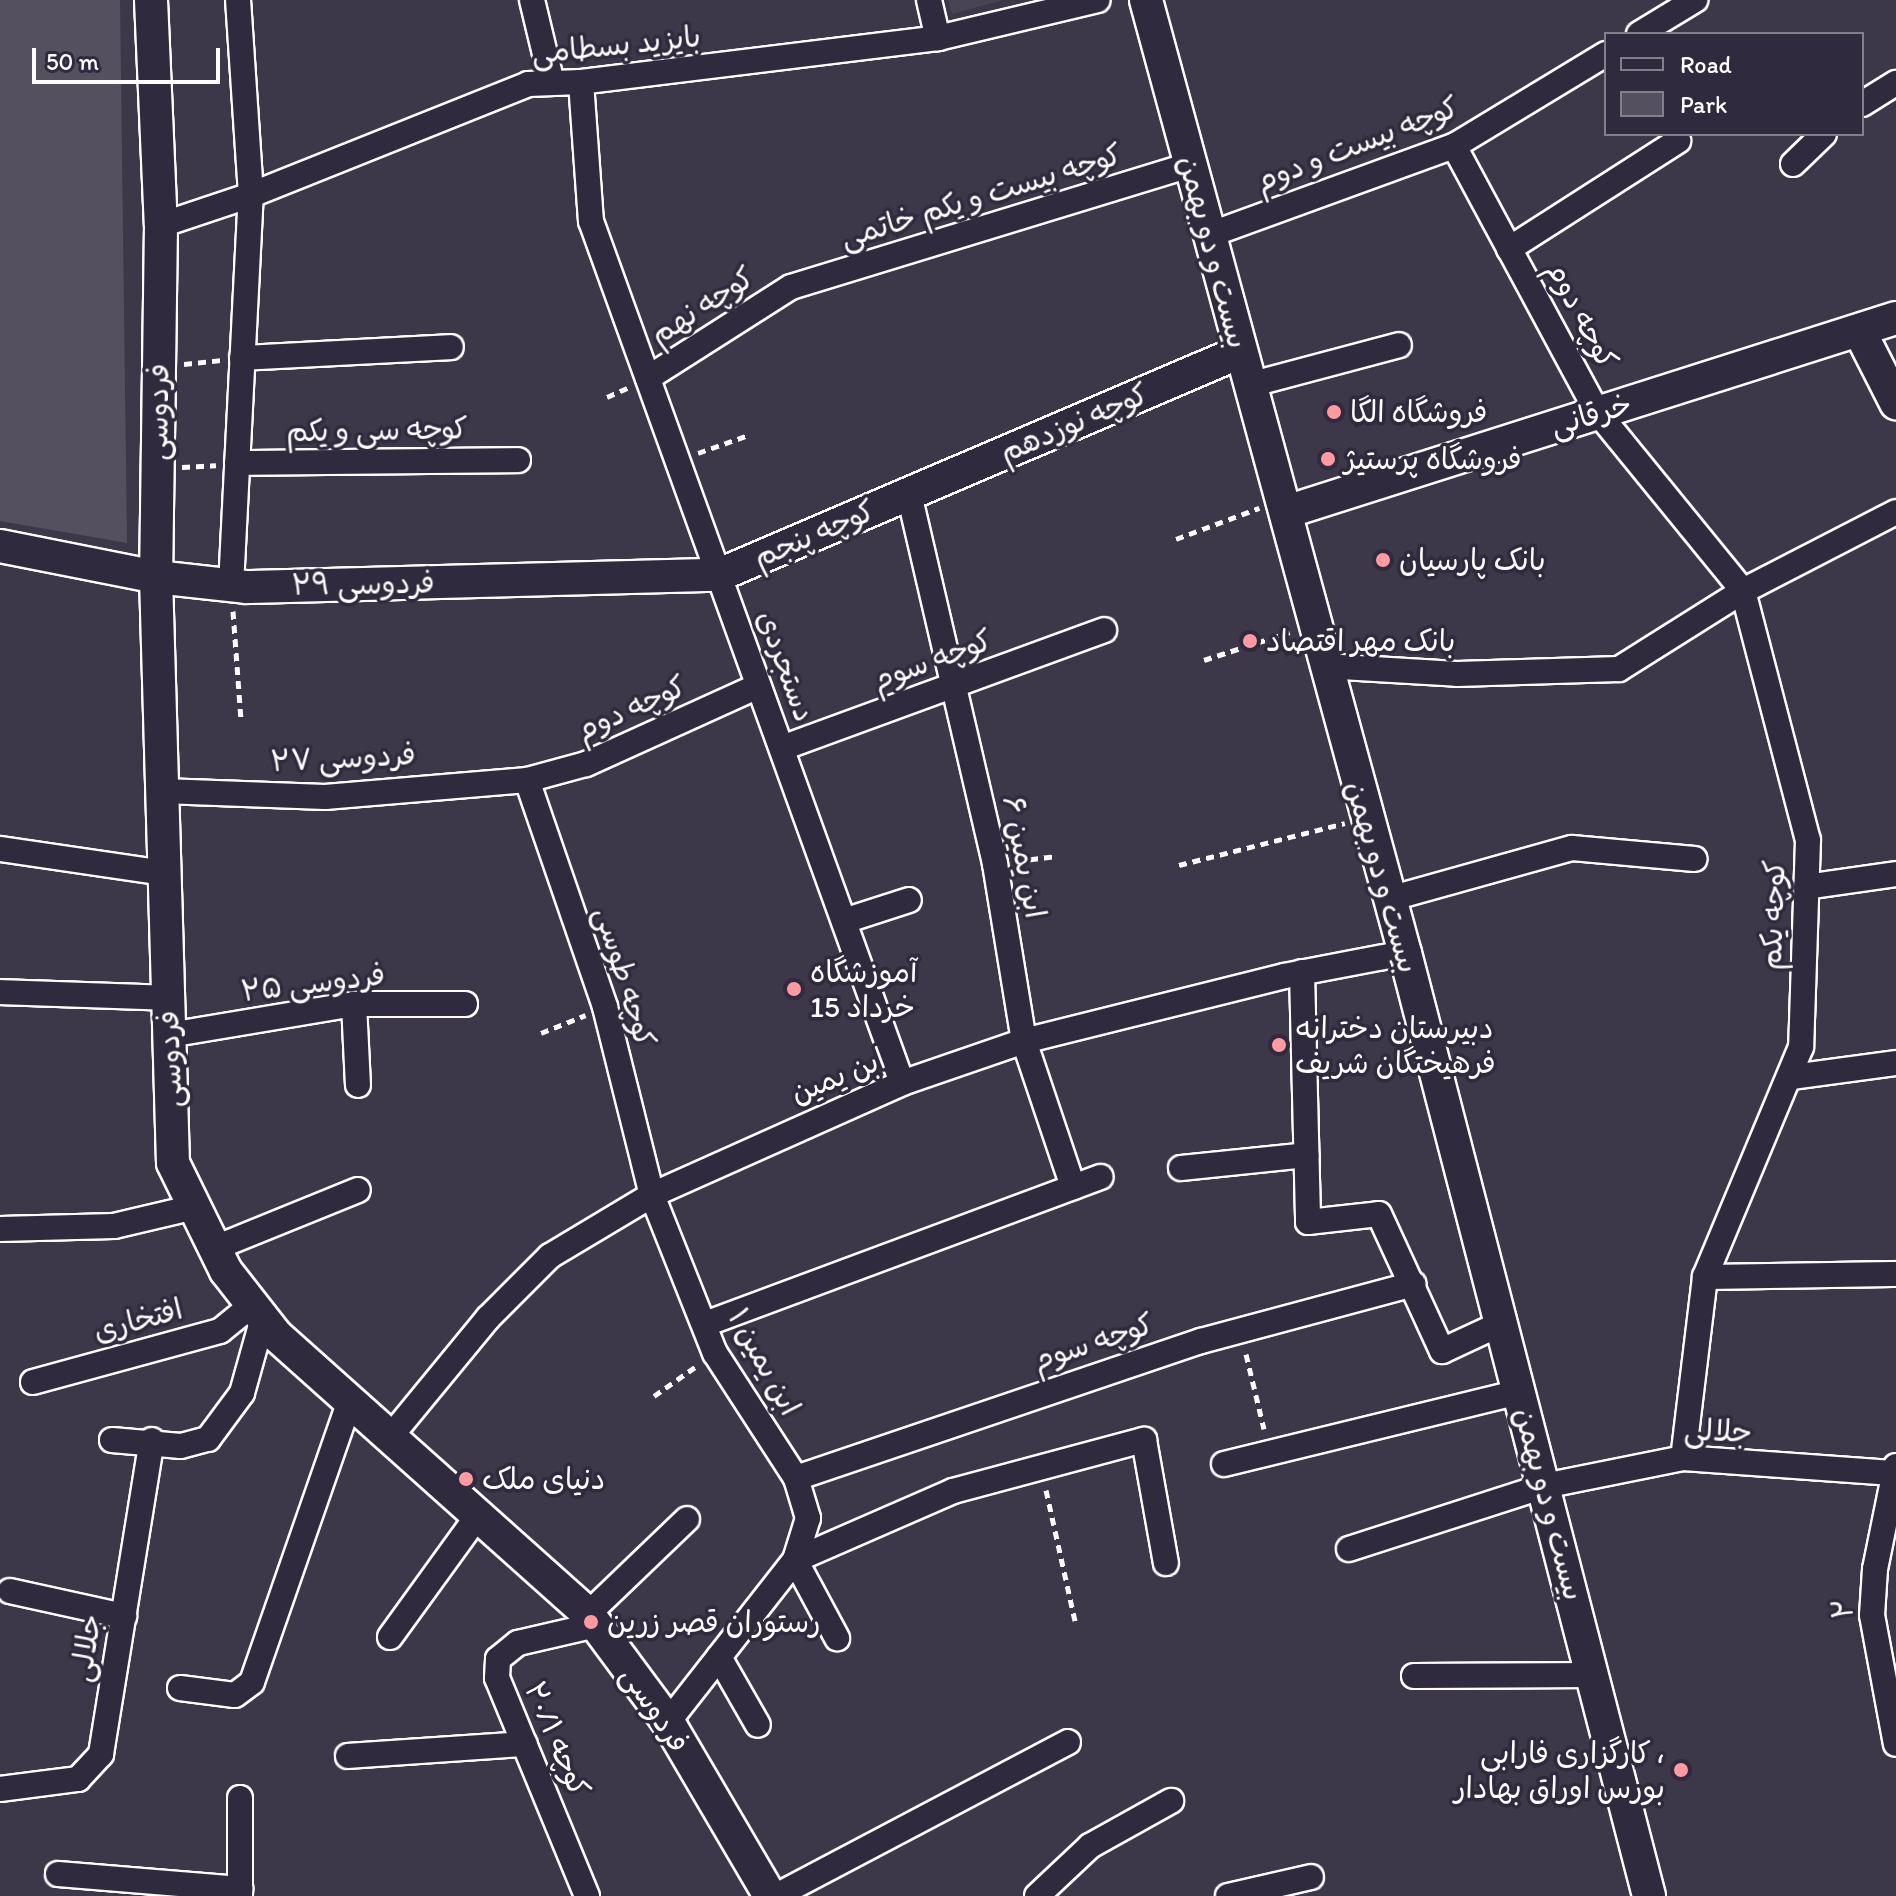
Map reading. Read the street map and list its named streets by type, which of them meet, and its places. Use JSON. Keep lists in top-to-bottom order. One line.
{"streets":{"main road":["بیست و دو بهمن","فردوسی","خرقانی","کوچه نوزدهم","کوچه پنجم","فردوسی ۲۹"],"street":["بایزید بسطامی","کوچه بیست و دوم","کوچه بیست و یکم خاتمی","کوچه نهم","کوچه دوم","کوچه سی و یکم","کوچه سوم","دستجردی","فردوسی ۲۷","ابن یمین ۶","کوچه یکم","کوچه طوسی","فردوسی ۲۵","ابن یمین","افتخاری","ابن یمین ۱","جلالی","۲","کوچه ۲۰/۱"]},"crossings":[["بایزید بسطامی","فردوسی"],["بایزید بسطامی","دستجردی"],["کوچه بیست و دوم","بیست و دو بهمن"],["کوچه بیست و دوم","کوچه دوم"],["کوچه بیست و یکم خاتمی","بیست و دو بهمن"],["کوچه بیست و یکم خاتمی","کوچه نهم"],["بیست و دو بهمن","خرقانی"],["بیست و دو بهمن","کوچه نوزدهم"],["بیست و دو بهمن","ابن یمین"],["بیست و دو بهمن","جلالی"],["کوچه نهم","دستجردی"],["کوچه دوم","خرقانی"],["کوچه دوم","دستجردی"],["کوچه دوم","فردوسی ۲۷"],["کوچه دوم","کوچه یکم"],["کوچه دوم","کوچه طوسی"],["فردوسی","فردوسی ۲۹"],["فردوسی","فردوسی ۲۷"],["فردوسی","فردوسی ۲۵"],["فردوسی","ابن یمین"],["فردوسی","افتخاری"],["فردوسی","کوچه ۲۰/۱"],["خرقانی","کوچه یکم"],["کوچه نوزدهم","کوچه پنجم"],["کوچه پنجم","فردوسی ۲۹"],["کوچه پنجم","دستجردی"],["فردوسی ۲۹","دستجردی"],["کوچه سوم","دستجردی"],["کوچه سوم","ابن یمین ۶"],["کوچه سوم","ابن یمین ۱"],["دستجردی","ابن یمین"],["فردوسی ۲۷","کوچه طوسی"],["ابن یمین ۶","ابن یمین"],["کوچه یکم","جلالی"],["کوچه طوسی","ابن یمین"],["کوچه طوسی","ابن یمین ۱"],["ابن یمین","ابن یمین ۱"],["جلالی","۲"]],"places":["فروشگاه الگا","فروشگاه پرستيژ","بانک پارسیان","بانک مهر اقتصاد","آموزشگاه 15 خرداد","دبیرستان دخترانه فرهیختگان شریف","دنیای ملک","رستوران قصر زرین","کارگزاری فارابی ، بورس اوراق بهادار"],"legend":["Road","Park"],"scale_bar":"50 m"}
